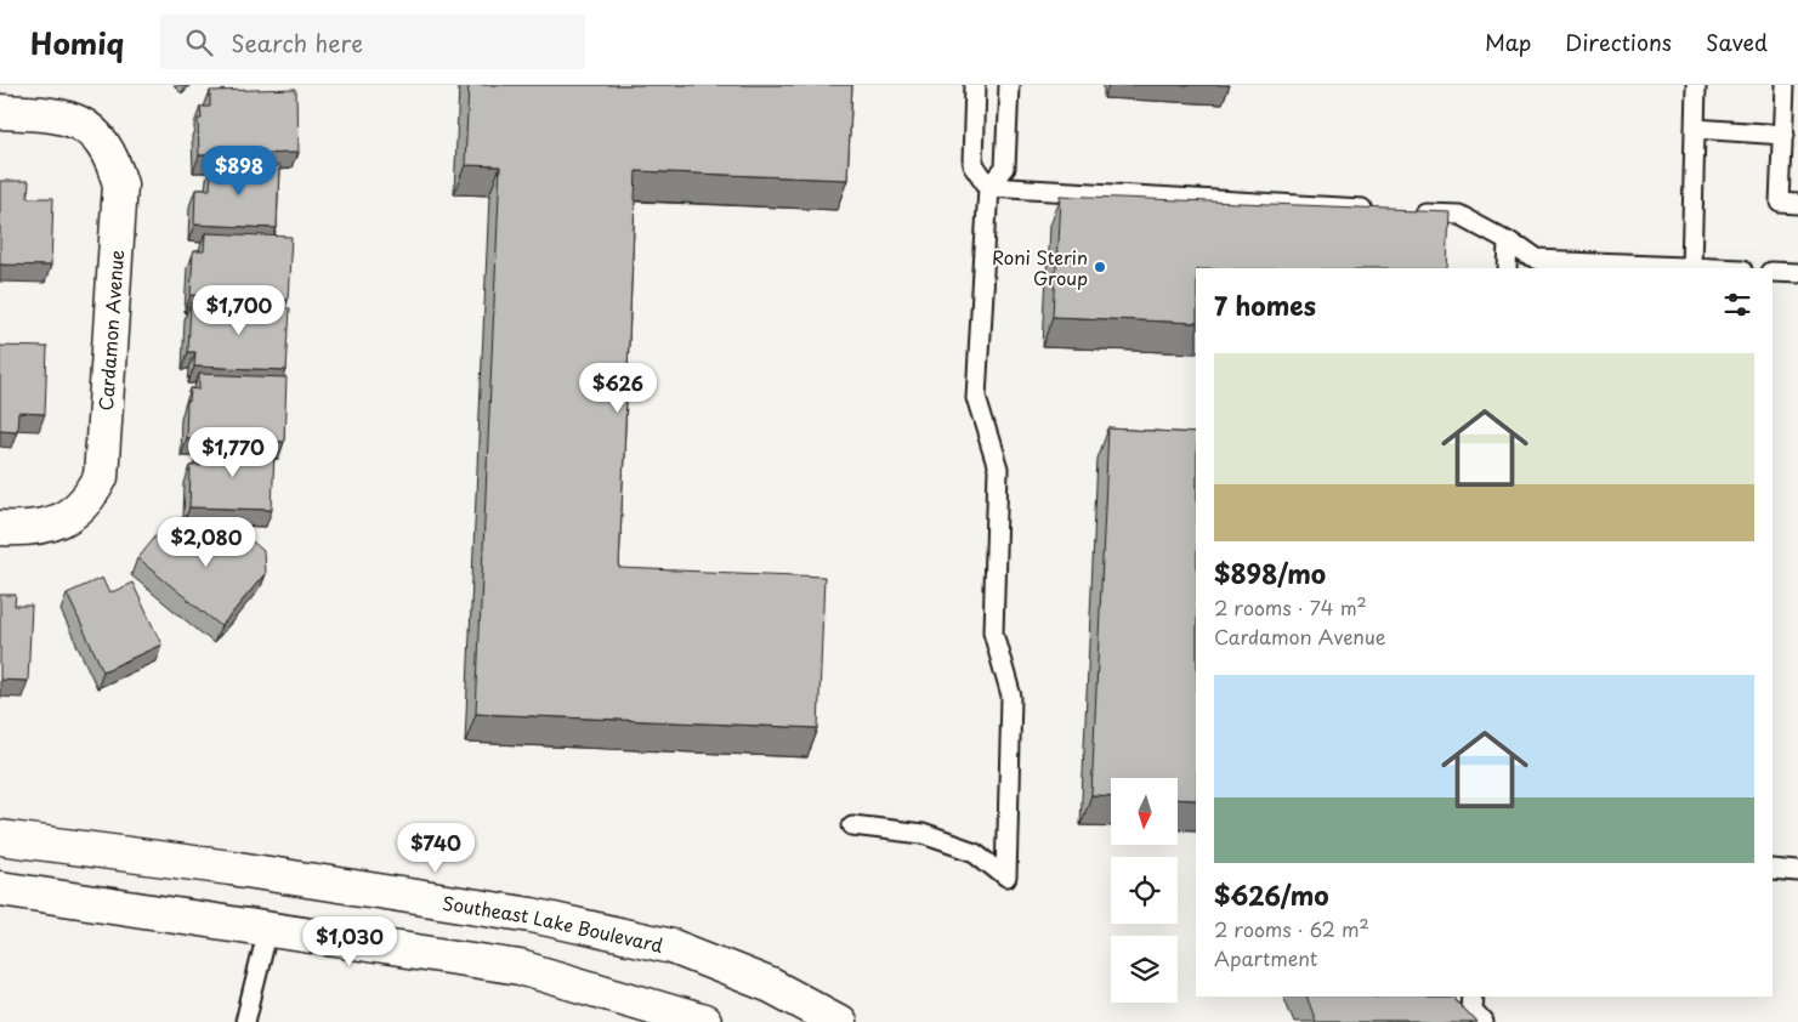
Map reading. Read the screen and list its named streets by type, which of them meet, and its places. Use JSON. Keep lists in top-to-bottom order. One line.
{"streets":{"street":["Cardamon Avenue","Southeast Lake Boulevard"]},"places":["Roni Sterin Group"],"north":"bottom","page":{"header":"Homiq","search":"Search here","nav":["Map","Directions","Saved"],"price":["$898","$1,700","$626","$1,770","$2,080","$740","$1,030"],"heading":"7 homes","list":[{"name":"$898/mo","note":"2 rooms · 74 m² · Cardamon Avenue"},{"name":"$626/mo","note":"2 rooms · 62 m² · Apartment"}]}}
